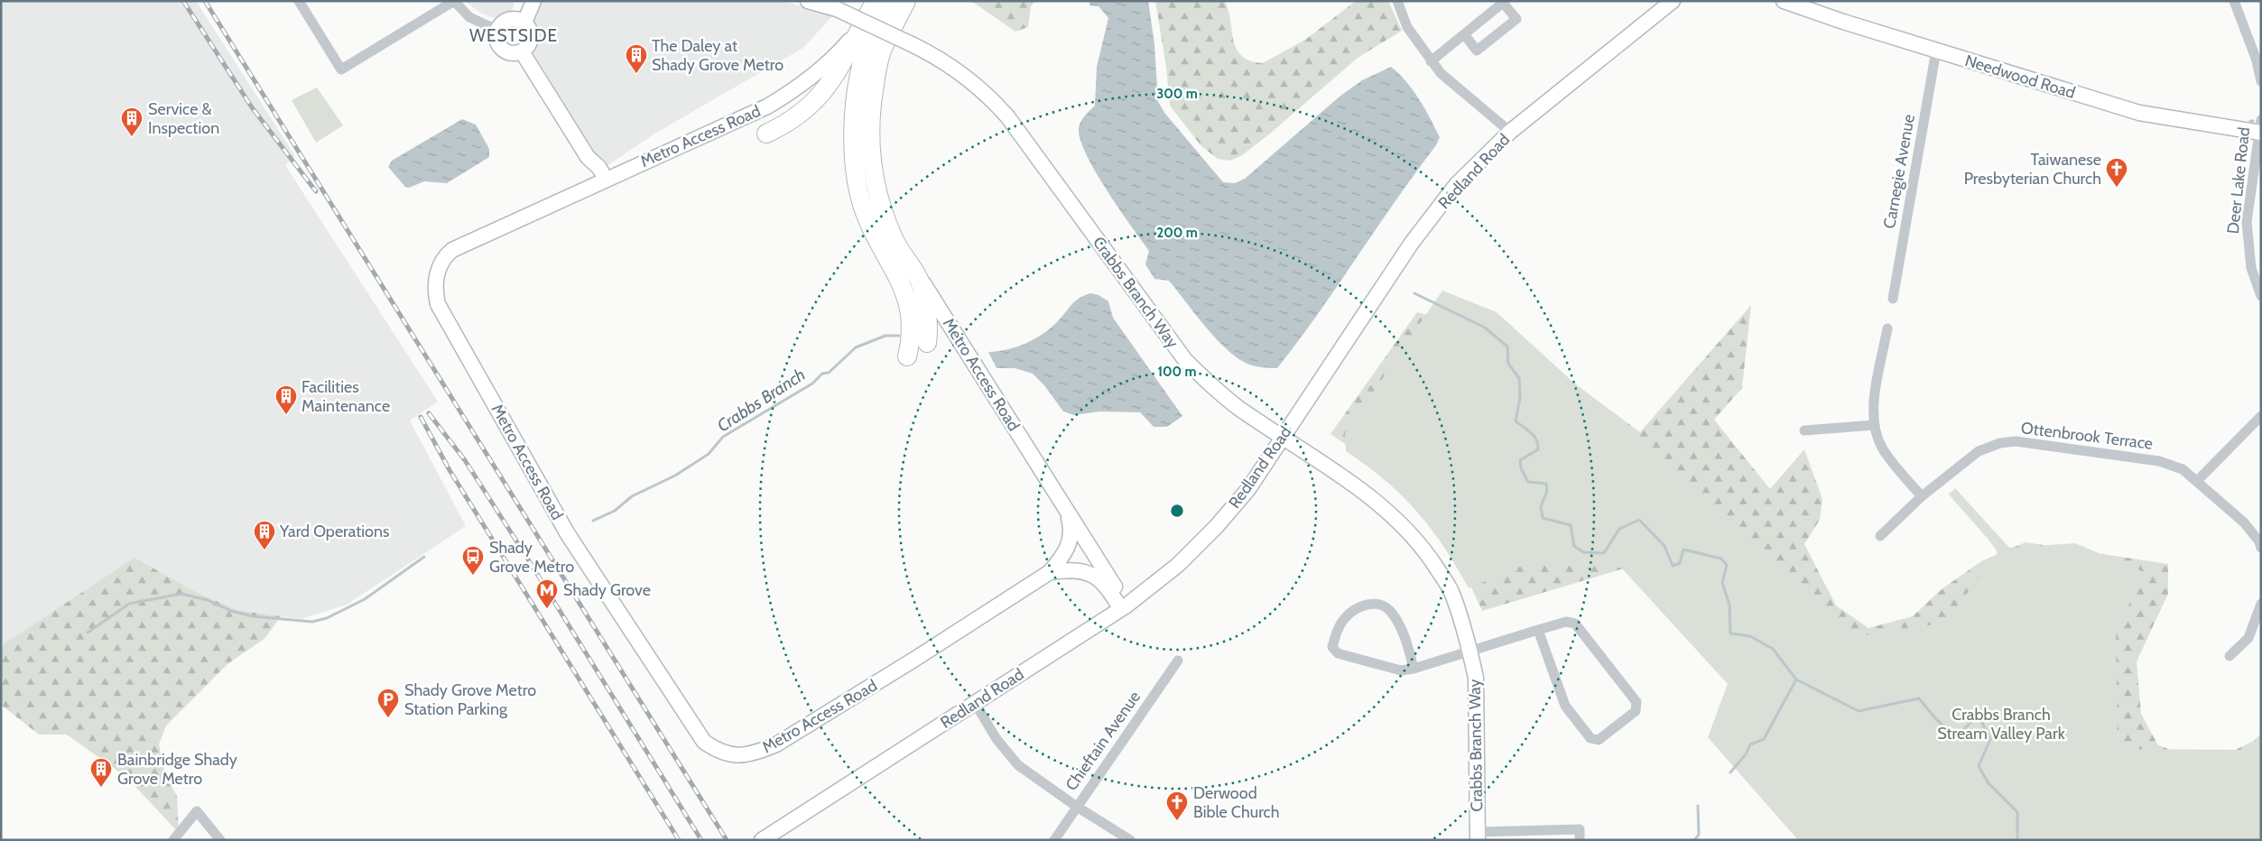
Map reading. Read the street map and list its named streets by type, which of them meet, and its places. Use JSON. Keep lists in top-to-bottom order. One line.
{"streets":{"highway":["Metro Access Road"],"main road":["Needwood Road","Redland Road","Crabbs Branch Way"],"street":["Carnegie Avenue","Deer Lake Road","Ottenbrook Terrace","Chieftain Avenue"]},"crossings":[["Needwood Road","Carnegie Avenue"],["Needwood Road","Deer Lake Road"],["Metro Access Road","Redland Road"],["Redland Road","Crabbs Branch Way"]],"districts":["WESTSIDE"],"water":["Crabbs Branch"],"parks":["Crabbs Branch Stream Valley Park"],"places":{"building":["The Daley at Shady Grove Metro","Service & Inspection","Facilities Maintenance","Yard Operations","Bainbridge Shady Grove Metro"],"church":["Taiwanese Presbyterian Church","Derwood Bible Church"],"bus stop":["Shady Grove Metro"],"metro station":["Shady Grove"],"parking":["Shady Grove Metro Station Parking"]},"rings":["300 m","200 m","100 m"]}
